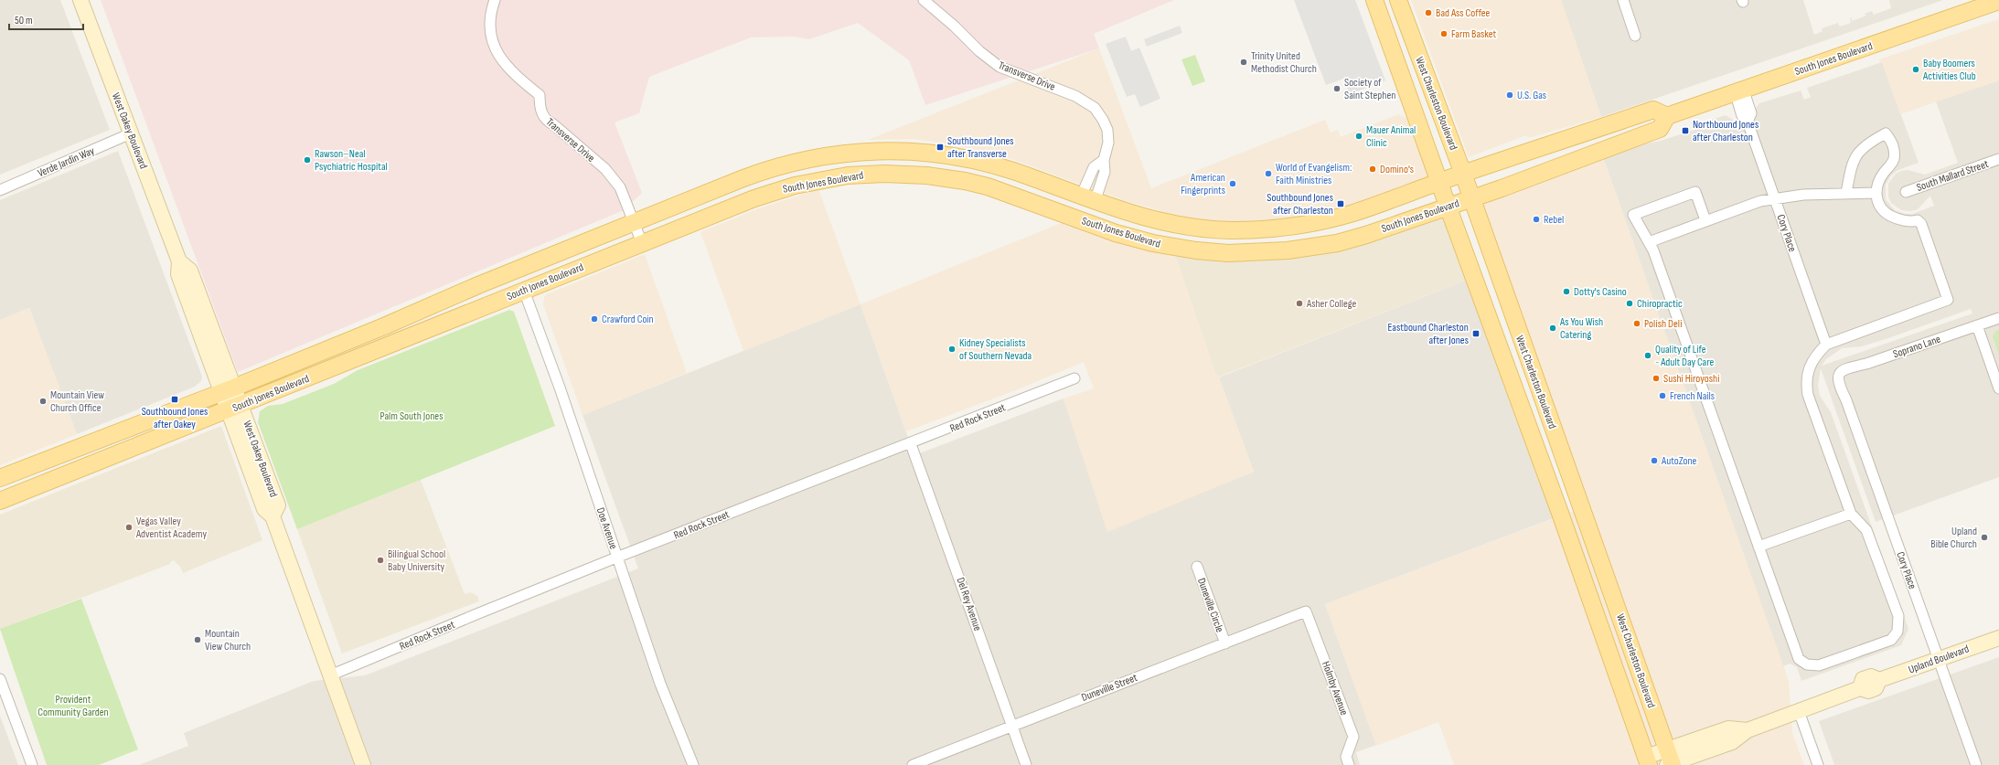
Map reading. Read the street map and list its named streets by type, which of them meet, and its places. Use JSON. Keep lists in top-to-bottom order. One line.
{"streets":{"main road":["South Jones Boulevard","West Charleston Boulevard","West Oakey Boulevard","Upland Boulevard"],"street":["Transverse Drive","Verde Jardin Way","South Mallard Street","Cory Place","Soprano Lane","Red Rock Street","Doe Avenue","Del Rey Avenue","Duneville Circle","Duneville Street","Holmby Avenue"]},"crossings":[["South Jones Boulevard","Transverse Drive"],["South Jones Boulevard","West Charleston Boulevard"],["South Jones Boulevard","West Oakey Boulevard"],["South Jones Boulevard","Cory Place"],["South Jones Boulevard","Doe Avenue"],["West Charleston Boulevard","Upland Boulevard"],["West Oakey Boulevard","Verde Jardin Way"],["West Oakey Boulevard","Red Rock Street"],["Cory Place","Soprano Lane"],["Cory Place","Upland Boulevard"],["Red Rock Street","Doe Avenue"],["Red Rock Street","Del Rey Avenue"],["Del Rey Avenue","Duneville Street"],["Duneville Circle","Duneville Street"],["Duneville Street","Holmby Avenue"]],"parks":["Palm South Jones","Provident Community Garden"],"places":{"other":["Bad Ass Coffee","Farm Basket","Trinity United Methodist Church","Baby Boomers Activities Club","Society of Saint Stephen","U.S. Gas","Mauer Animal Clinic","Rawson–Neal Psychiatric Hospital","Domino's","World of Evangelism: Faith Ministries","American Fingerprints","Rebel","Dotty's Casino","Asher College","Chiropractic","Crawford Coin","Polish Deli","As You Wish Catering","Kidney Specialists of Southern Nevada","Quality of Life - Adult Day Care","Sushi Hiroyoshi","French Nails","Mountain View Church Office","AutoZone","Vegas Valley Adventist Academy","Upland Bible Church","Bilingual School Baby University","Mountain View Church"],"transit":["Northbound Jones after Charleston","Southbound Jones after Transverse","Southbound Jones after Charleston","Eastbound Charleston after Jones","Southbound Jones after Oakey"]},"scale_bar":"50 m"}
